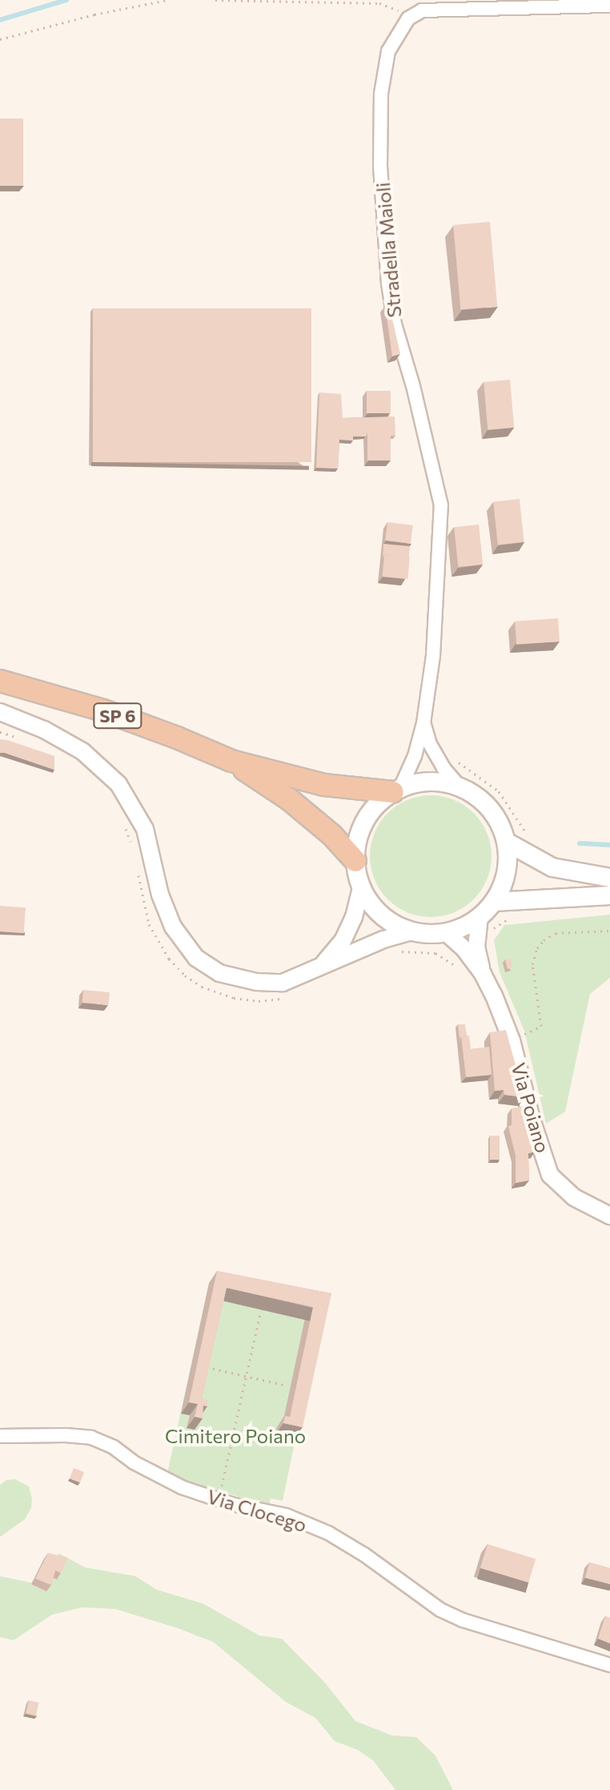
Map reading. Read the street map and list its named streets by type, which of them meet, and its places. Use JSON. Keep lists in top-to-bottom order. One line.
{"streets":{"highway":["SP 6"],"street":["Stradella Maioli","Via Poiano","Via Clocego"]},"crossings":[["Stradella Maioli","Via Poiano"]],"parks":["Cimitero Poiano"]}
